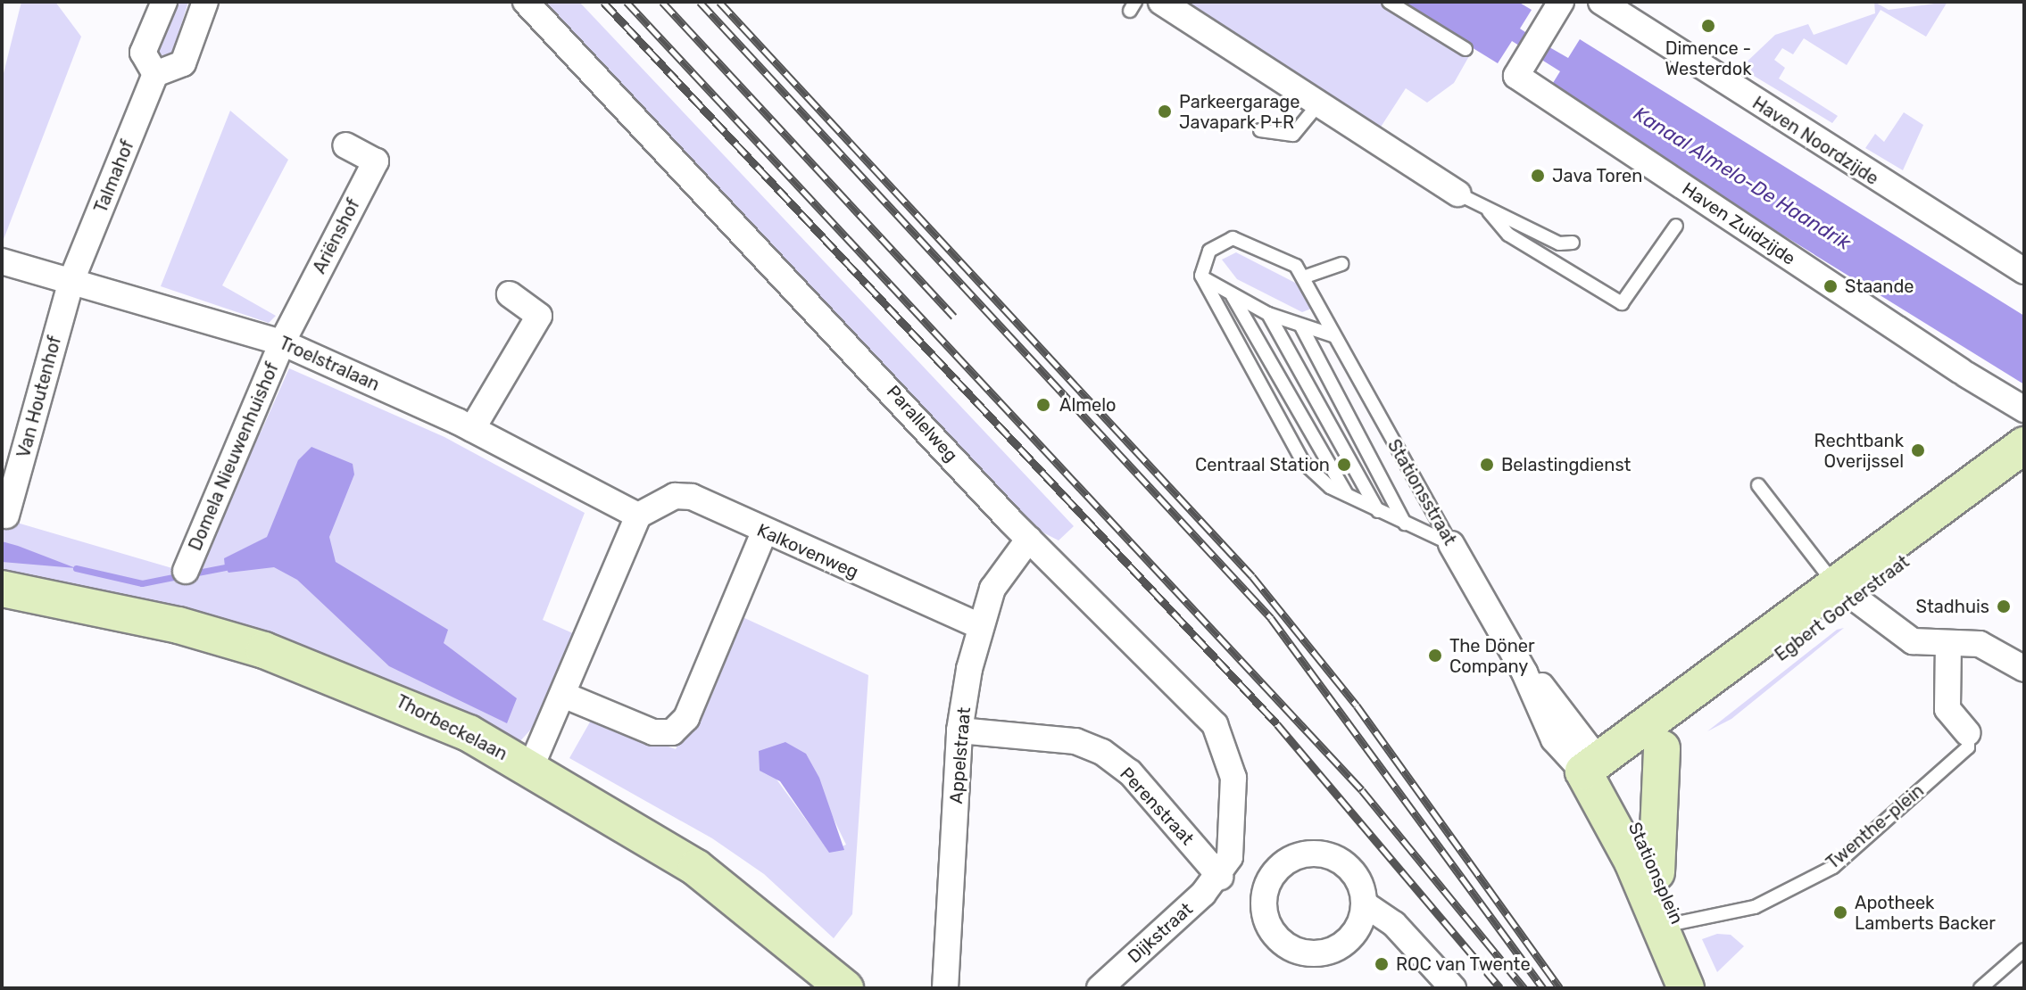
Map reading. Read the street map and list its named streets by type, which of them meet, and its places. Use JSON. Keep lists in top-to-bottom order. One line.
{"streets":{"main road":["Egbert Gorterstraat","Thorbeckelaan","Stationsplein"],"street":["Haven Noordzijde","Talmahof","Haven Zuidzijde","Ariënshof","Troelstralaan","Van Houtenhof","Parallelweg","Domela Nieuwenhuishof","Stationsstraat","Kalkovenweg","Appelstraat","Perenstraat","Twenthe-plein","Dijkstraat"]},"crossings":[["Haven Noordzijde","Haven Zuidzijde"],["Talmahof","Troelstralaan"],["Talmahof","Van Houtenhof"],["Ariënshof","Troelstralaan"],["Ariënshof","Domela Nieuwenhuishof"],["Troelstralaan","Van Houtenhof"],["Troelstralaan","Domela Nieuwenhuishof"],["Troelstralaan","Kalkovenweg"],["Parallelweg","Appelstraat"],["Parallelweg","Perenstraat"],["Parallelweg","Dijkstraat"],["Stationsstraat","Egbert Gorterstraat"],["Stationsstraat","Stationsplein"],["Kalkovenweg","Appelstraat"],["Egbert Gorterstraat","Stationsplein"],["Appelstraat","Perenstraat"],["Perenstraat","Dijkstraat"],["Twenthe-plein","Stationsplein"]],"water":["Kanaal Almelo-De Haandrik"],"places":["Dimence - Westerdok","Parkeergarage Javapark P+R","Java Toren","Staande","Almelo","Rechtbank Overijssel","Centraal Station","Belastingdienst","Stadhuis","The Döner Company","Apotheek Lamberts Backer","ROC van Twente"]}
